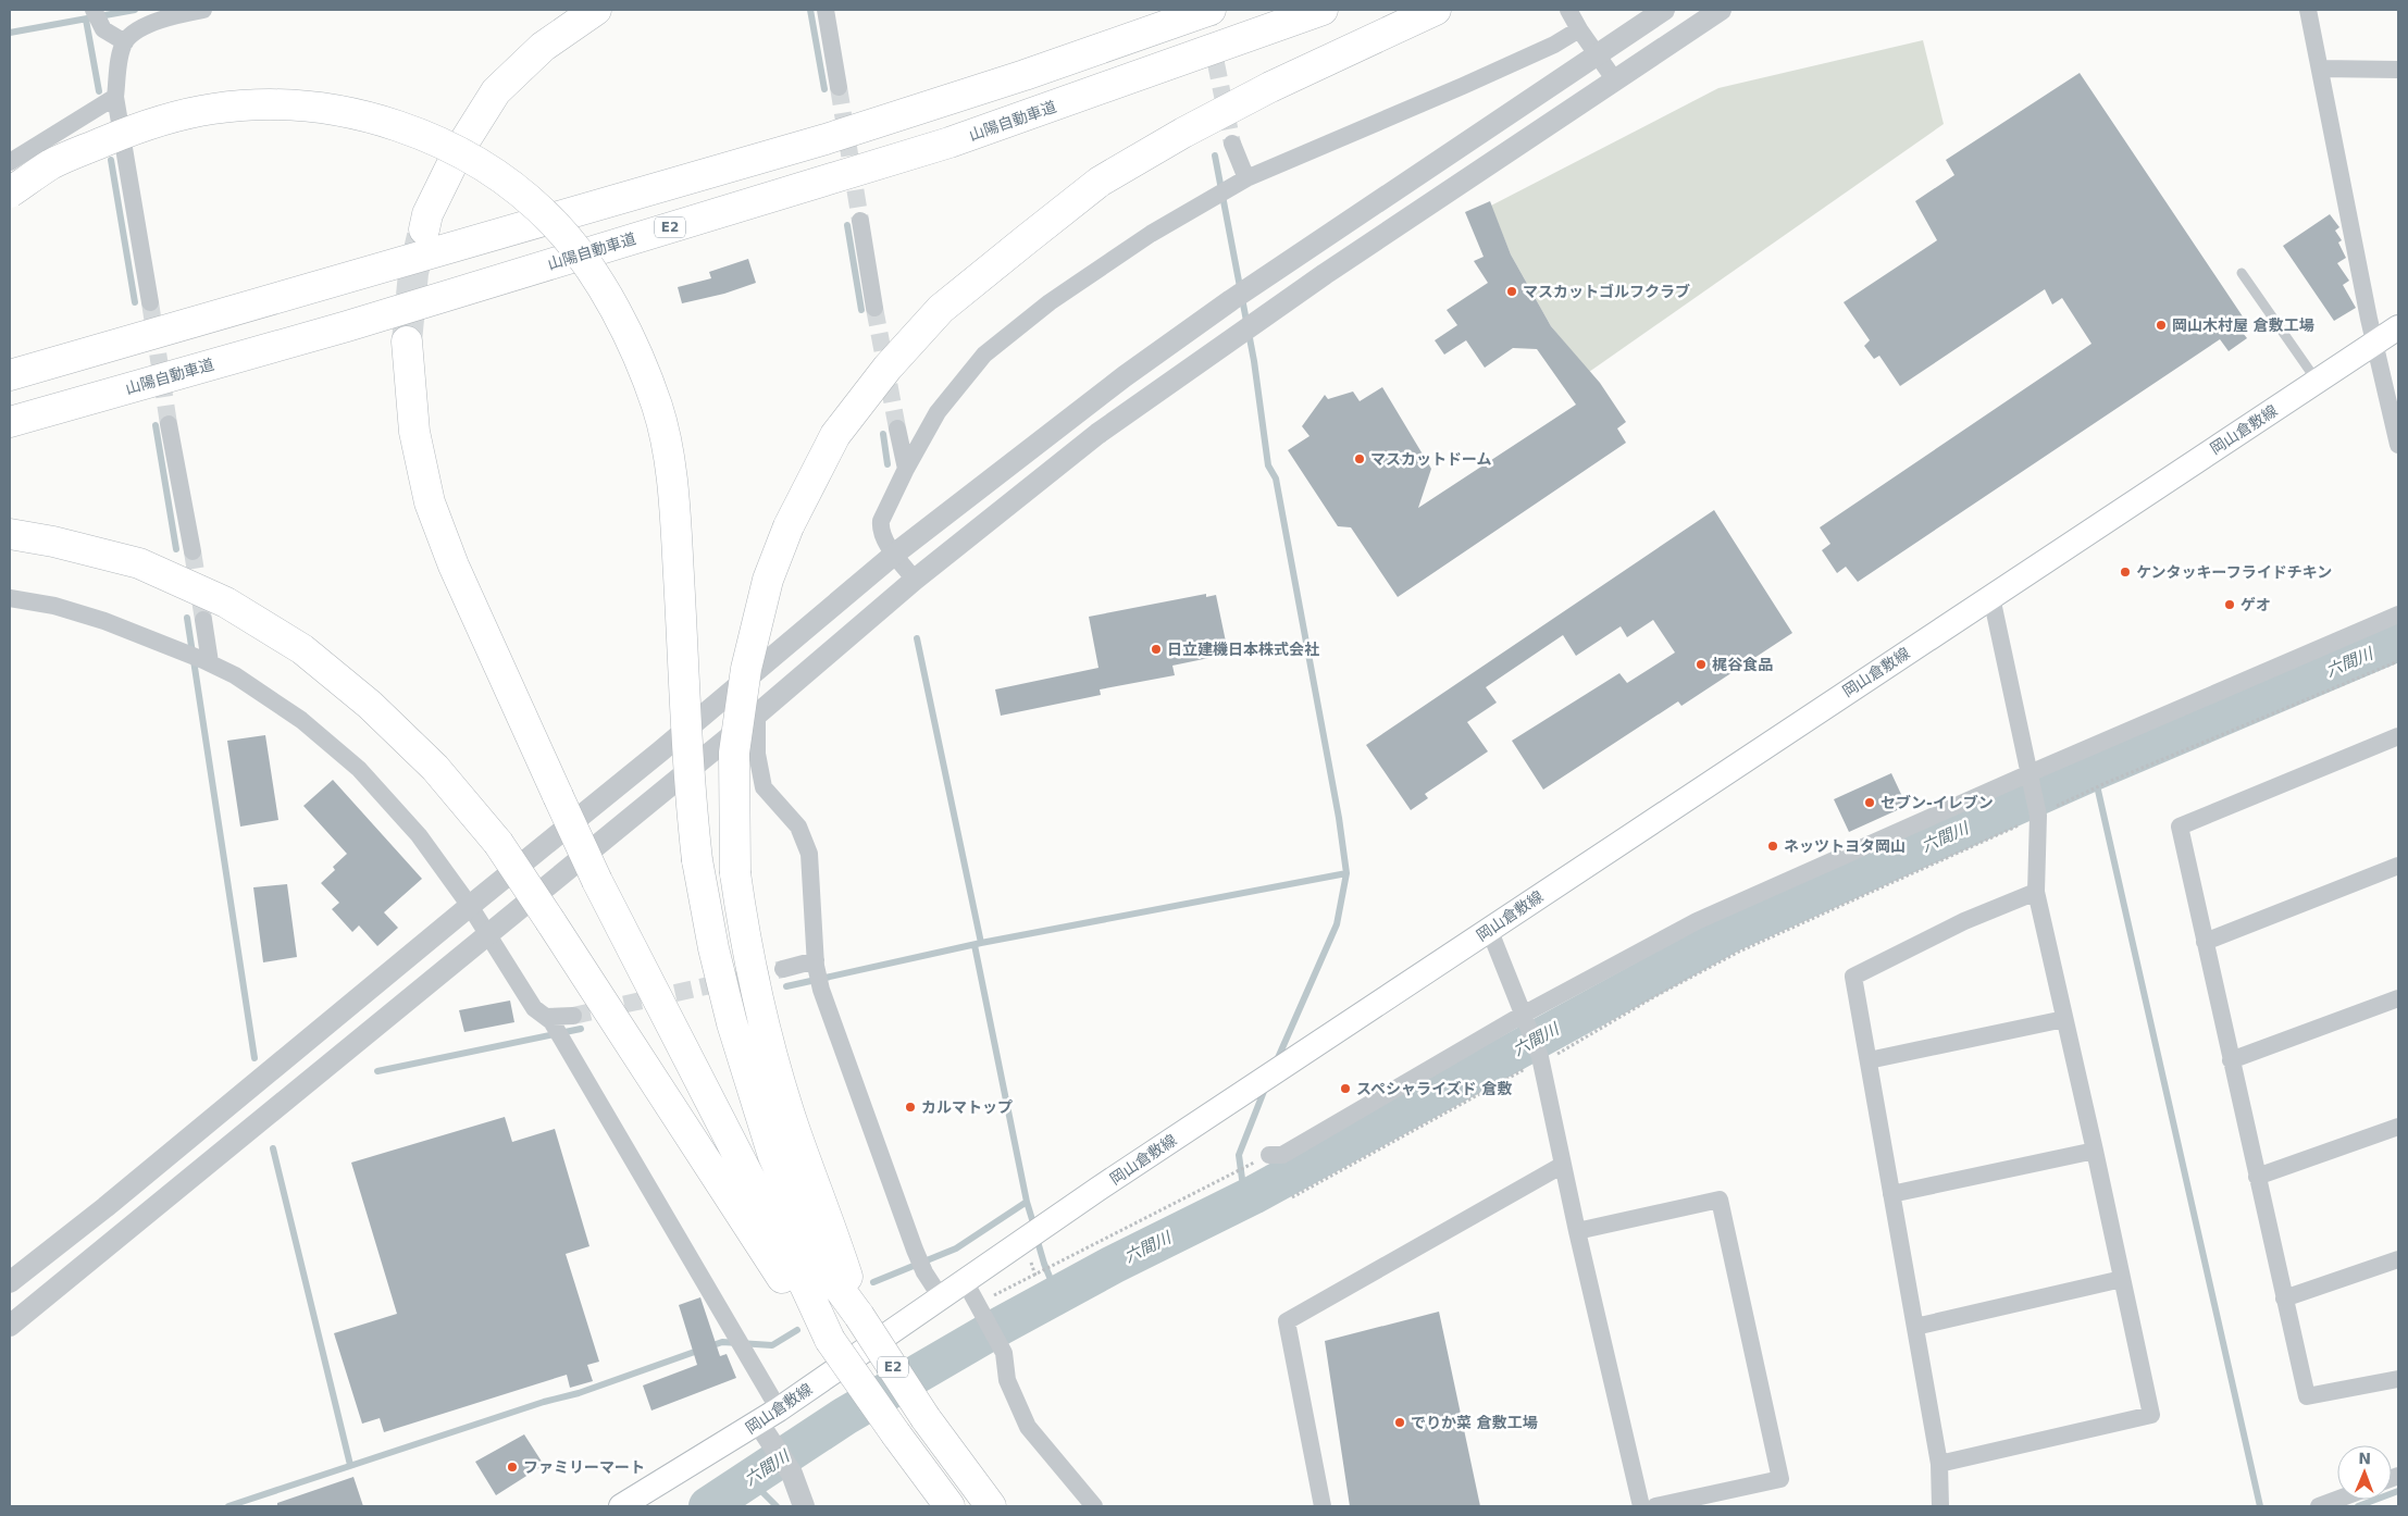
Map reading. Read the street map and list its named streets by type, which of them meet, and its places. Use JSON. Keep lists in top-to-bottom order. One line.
{"streets":{"highway":["山陽自動車道","E2"],"main road":["岡山倉敷線"]},"water":["六間川"],"places":["マスカットゴルフクラブ","岡山木村屋 倉敷工場","マスカットドーム","ケンタッキーフライドチキン","ゲオ","日立建機日本株式会社","梶谷食品","セブン-イレブン","ネッツトヨタ岡山","スペシャライズド 倉敷","カルマトップ","でりか菜 倉敷工場","ファミリーマート"],"north":"top"}
